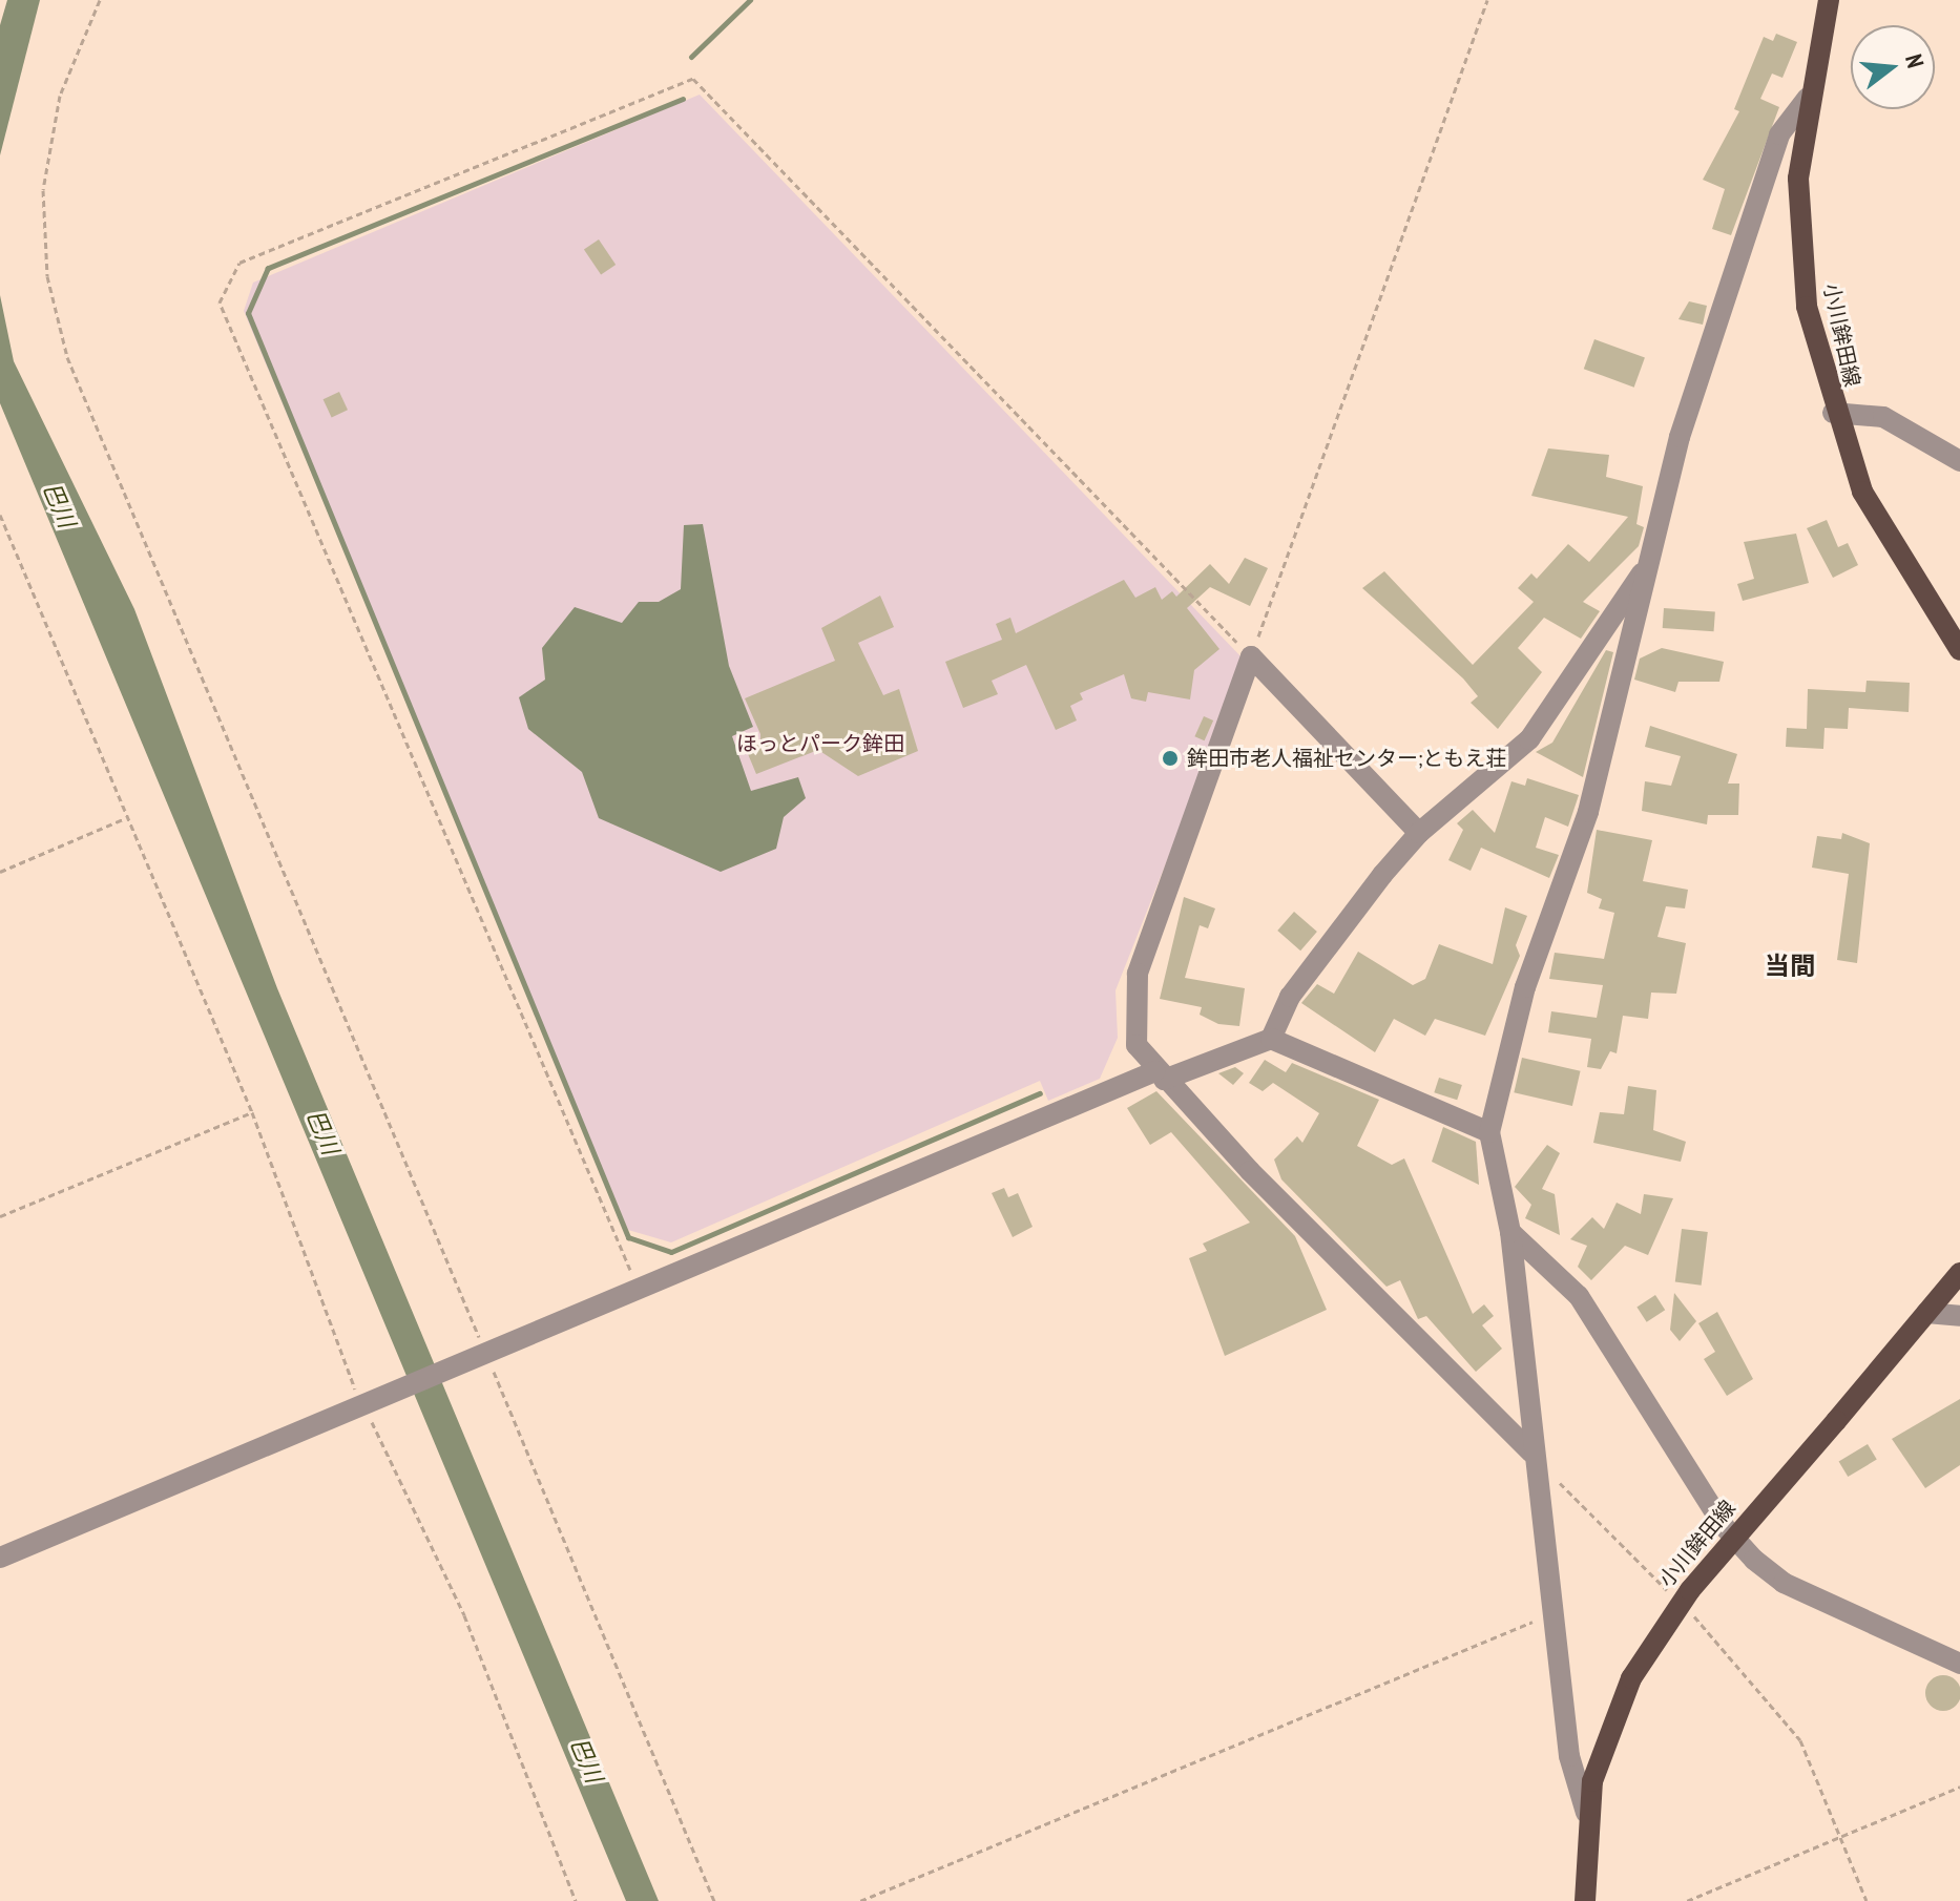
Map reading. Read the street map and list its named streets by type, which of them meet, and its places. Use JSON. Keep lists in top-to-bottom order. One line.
{"streets":{"main road":["小川鉾田線"]},"districts":["当間"],"water":["巴川"],"parks":["ほっとパーク鉾田"],"places":["鉾田市老人福祉センター;ともえ荘"],"north":"right"}
